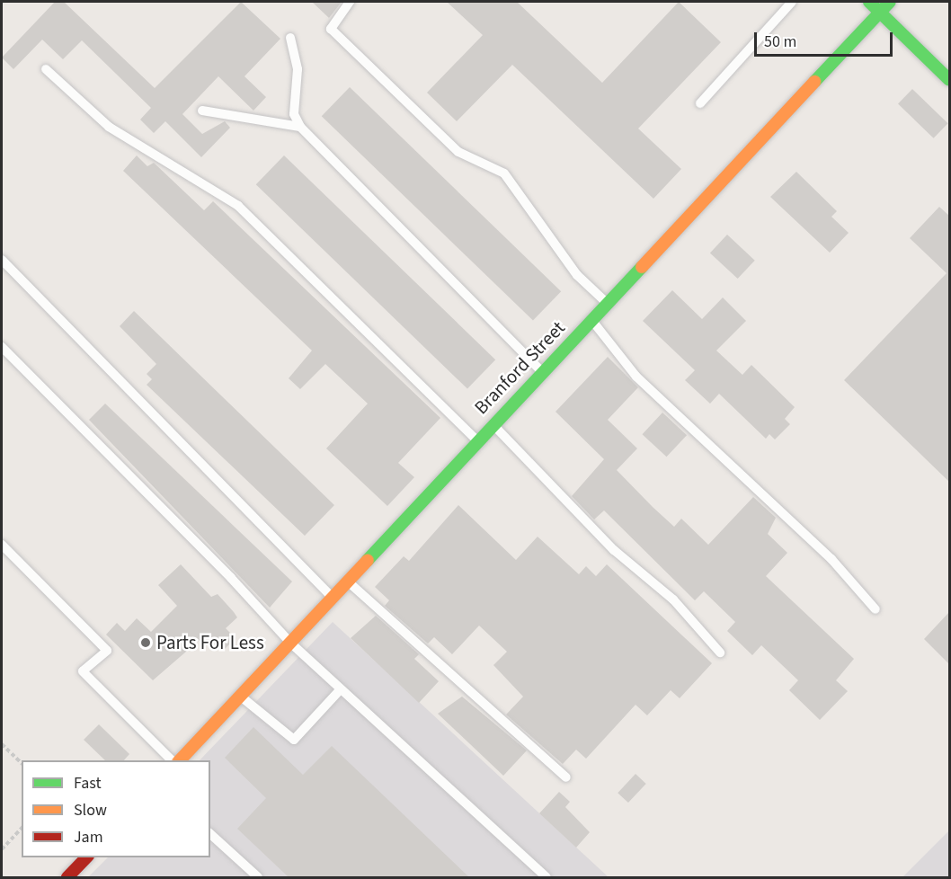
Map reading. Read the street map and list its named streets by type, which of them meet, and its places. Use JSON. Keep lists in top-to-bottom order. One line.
{"streets":{"main road":["Branford Street"]},"places":["Parts For Less"],"legend":["Fast","Slow","Jam"],"scale_bar":"50 m"}
